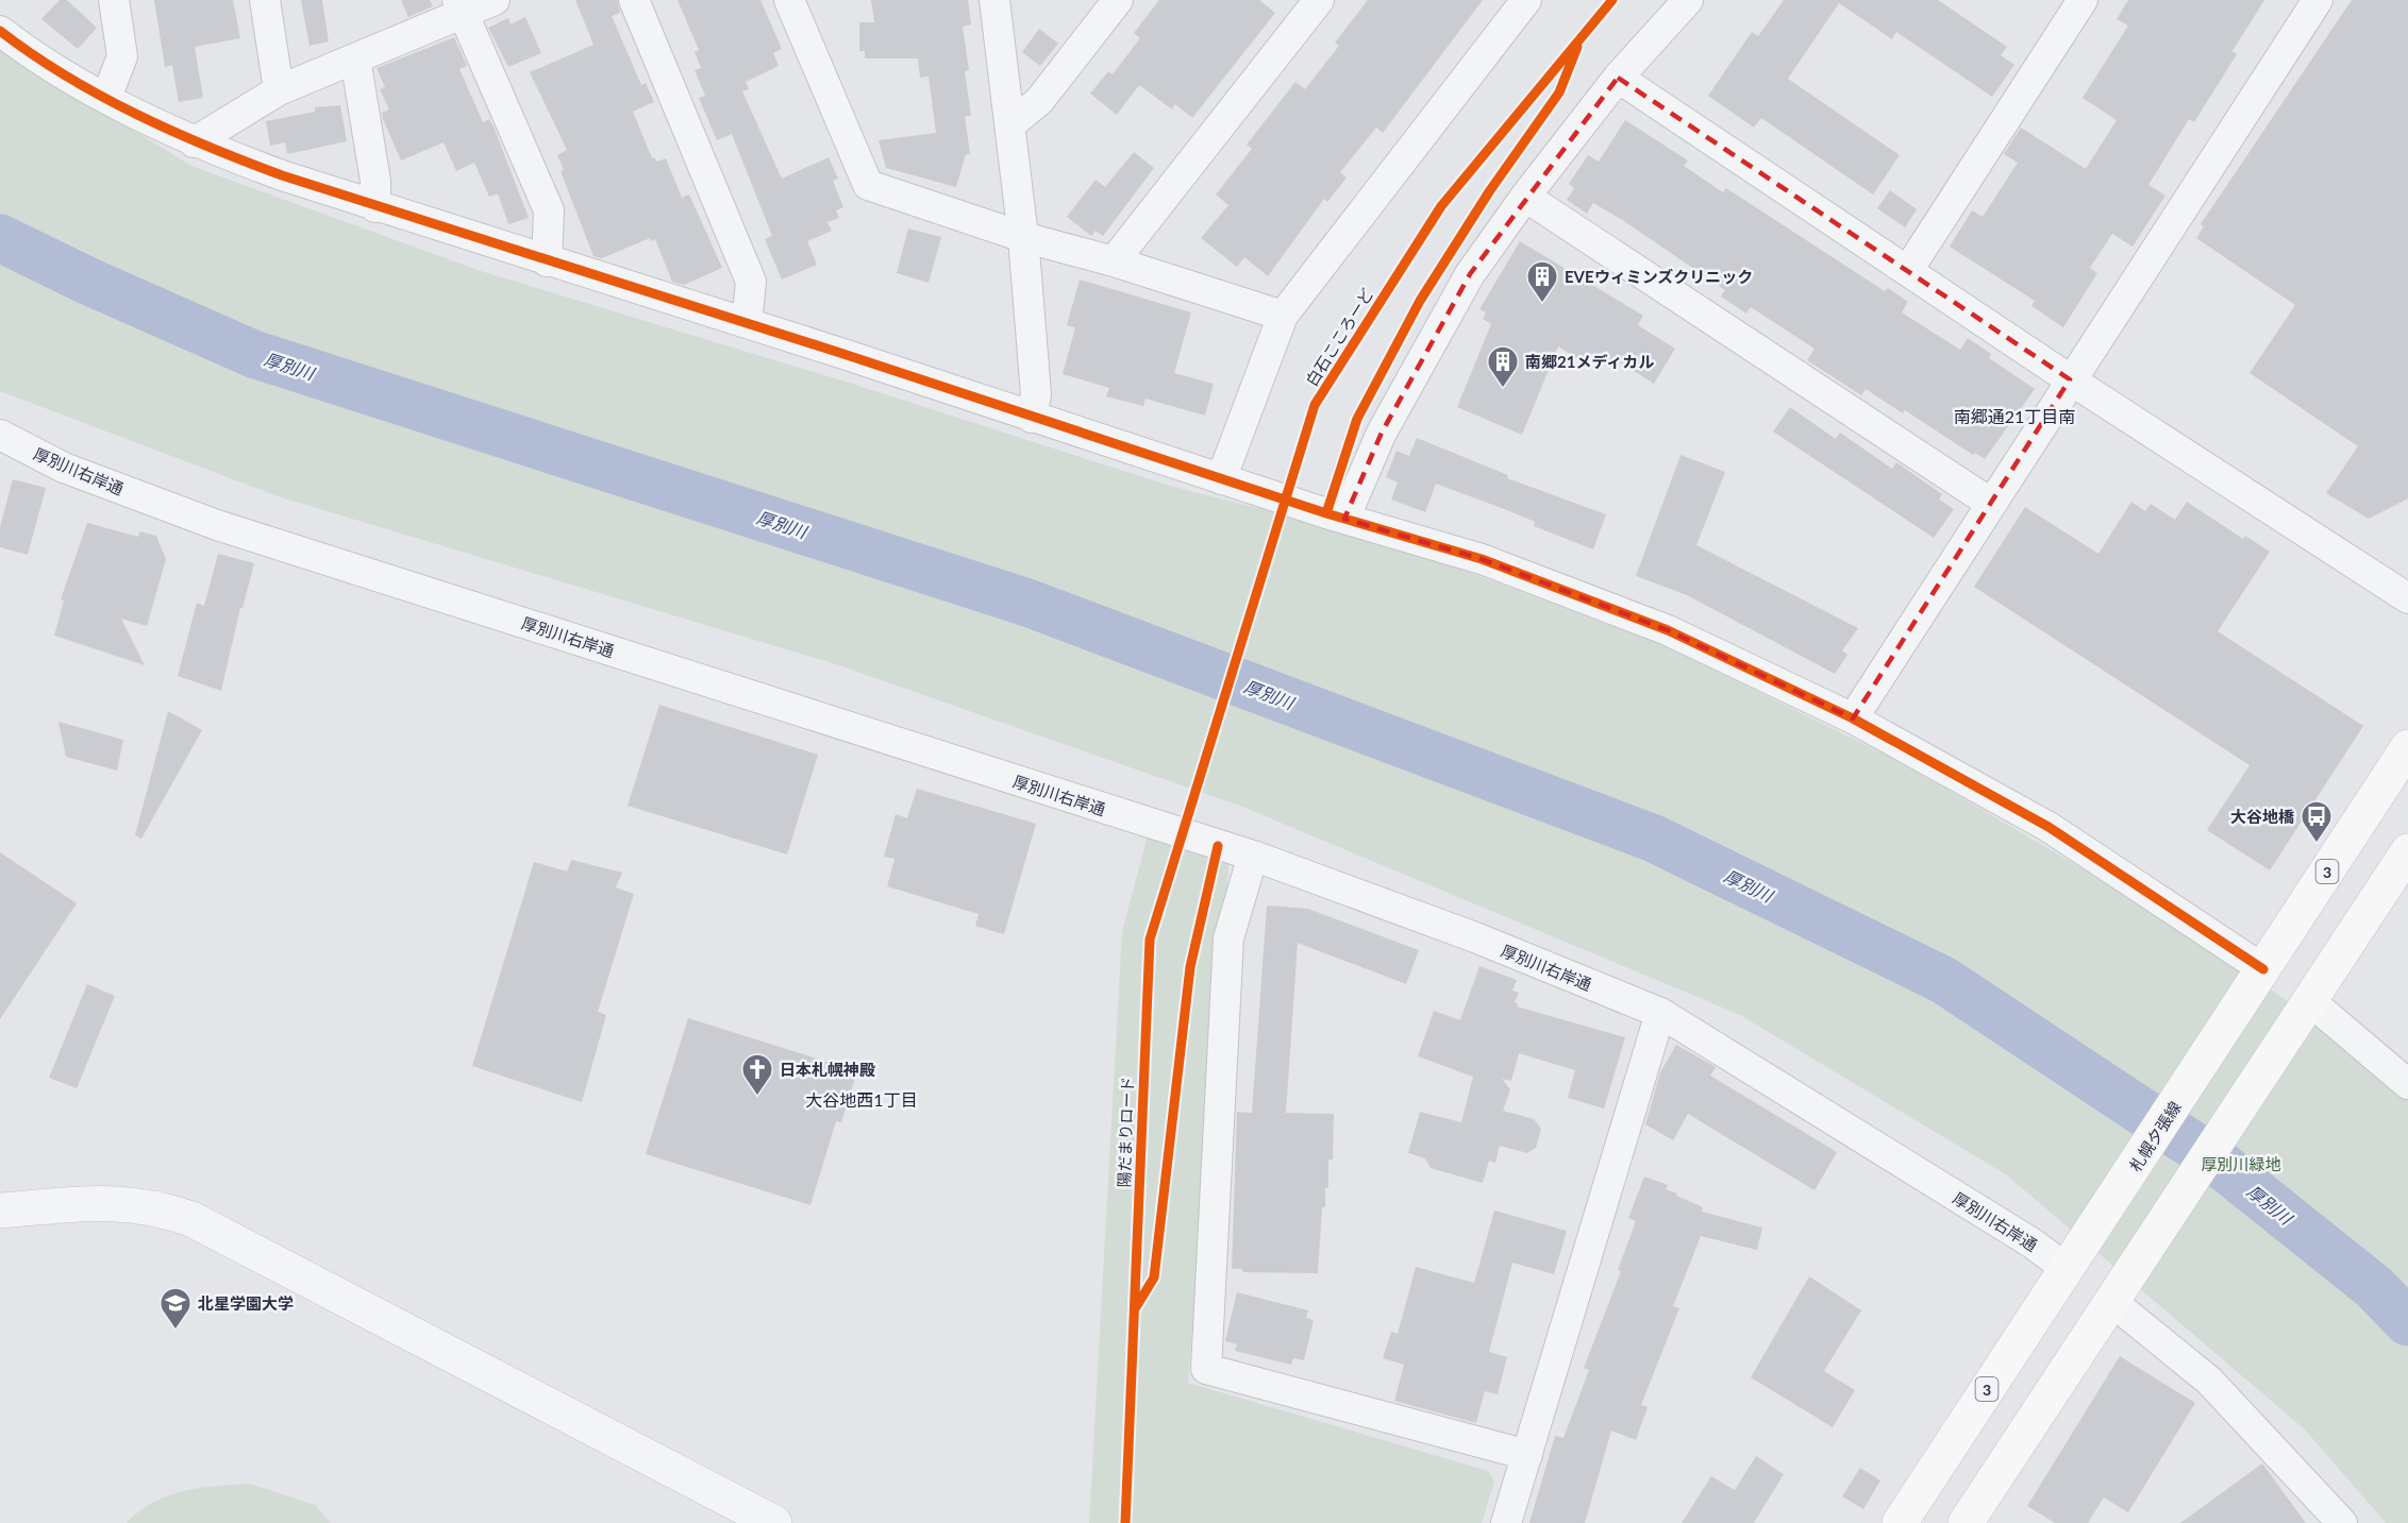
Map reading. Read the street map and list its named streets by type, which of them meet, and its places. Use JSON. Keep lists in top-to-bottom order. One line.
{"streets":{"main road":["3","札幌夕張線"],"street":["厚別川右岸通"],"cycle path":["白石こころーど"]},"crossings":[["厚別川右岸通","札幌夕張線"]],"districts":["南郷通21丁目南","大谷地西1丁目"],"water":["厚別川"],"parks":["厚別川緑地"],"places":{"building":["EVEウィミンズクリニック","南郷21メディカル"],"bus stop":["大谷地橋"],"church":["日本札幌神殿"],"school or university":["北星学園大学"]}}
